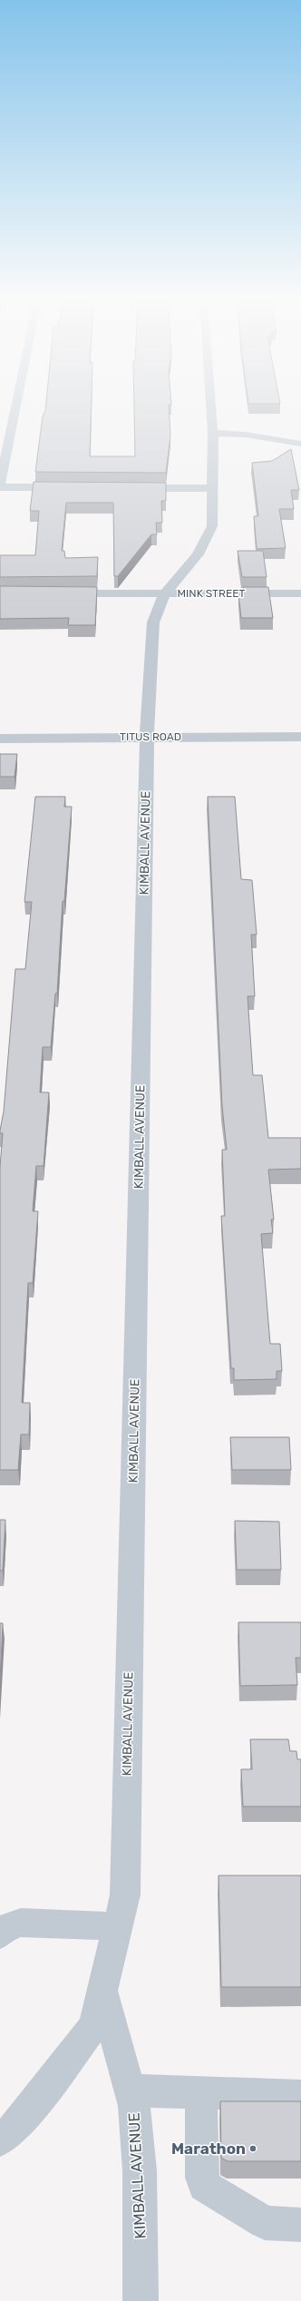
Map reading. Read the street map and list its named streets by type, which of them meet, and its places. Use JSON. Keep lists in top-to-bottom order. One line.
{"streets":{"street":["MINK STREET","TITUS ROAD","KIMBALL AVENUE"]},"crossings":[["MINK STREET","KIMBALL AVENUE"],["TITUS ROAD","KIMBALL AVENUE"]],"places":["Marathon"]}
